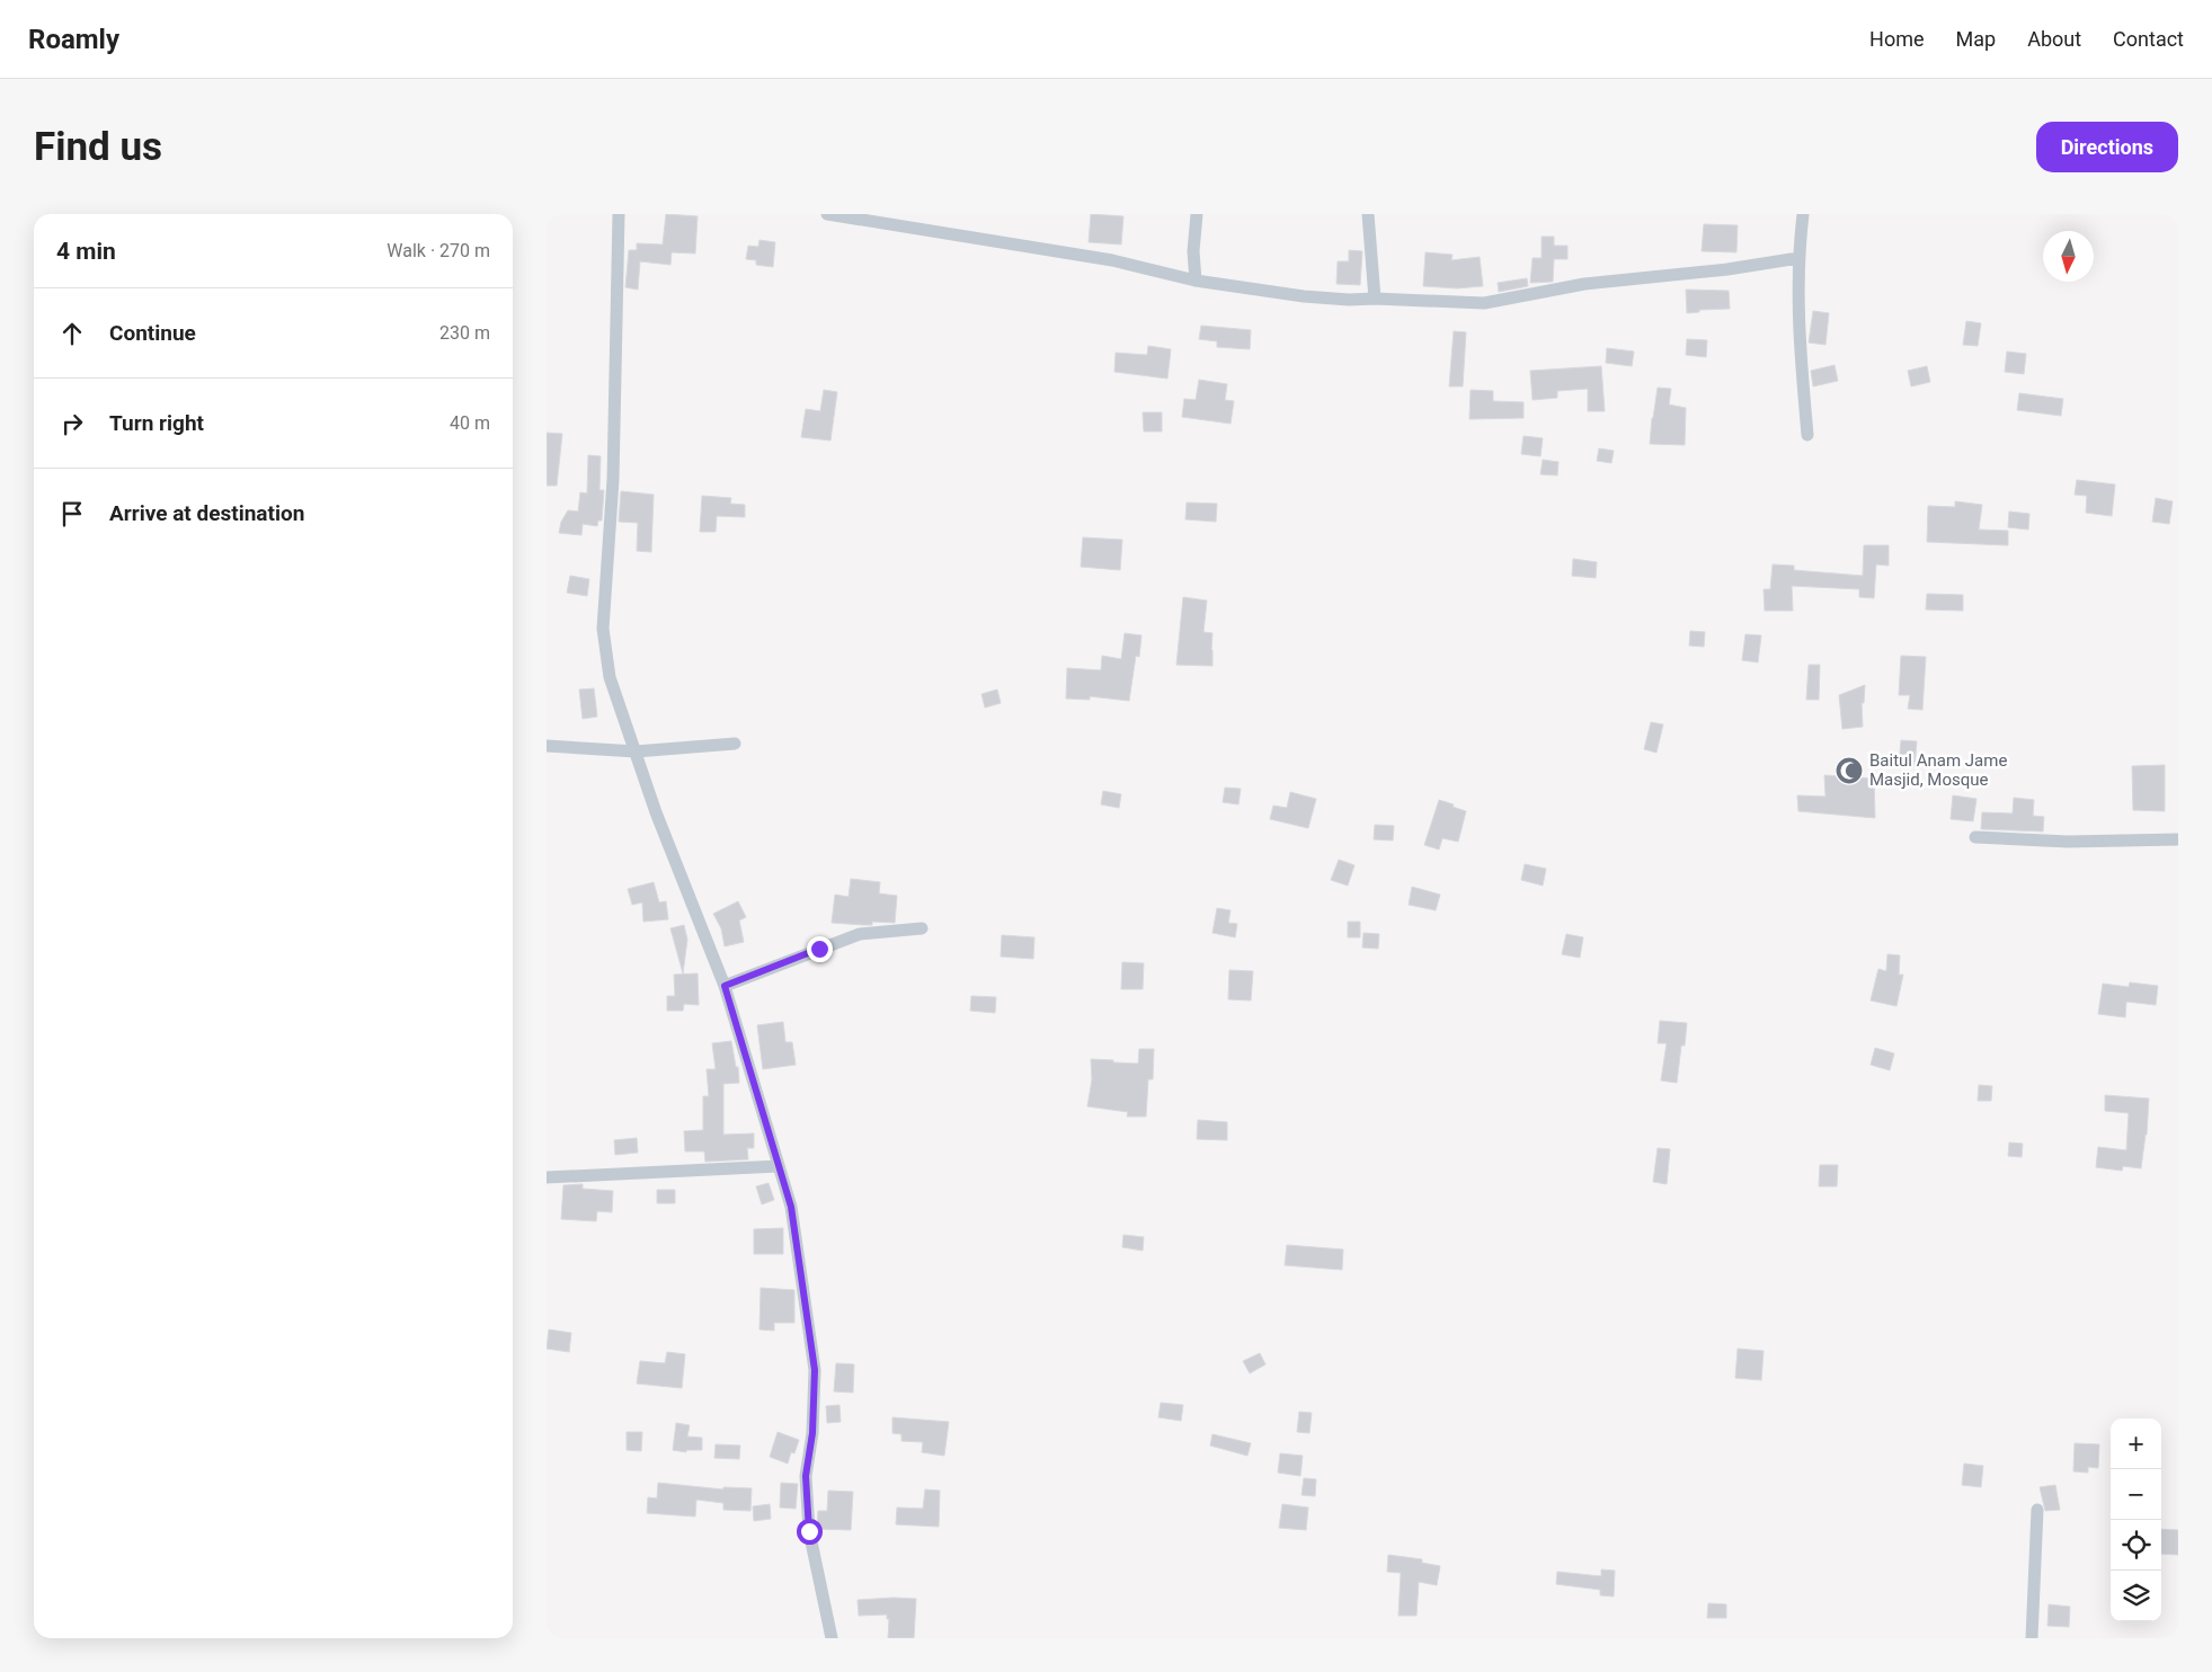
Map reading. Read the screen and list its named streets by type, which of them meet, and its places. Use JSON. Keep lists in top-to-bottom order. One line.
{"places":{"mosque":["Baitul Anam Jame Masjid, Mosque"]},"north":"bottom","page":{"header":"Roamly","nav":["Home","Map","About","Contact"],"buttons":"Directions","title":"Find us","heading":["4 min","Walk · 270 m"],"list":[["Continue","230 m"],["Turn right","40 m"],"Arrive at destination"],"map_buttons":["+","−"]}}
